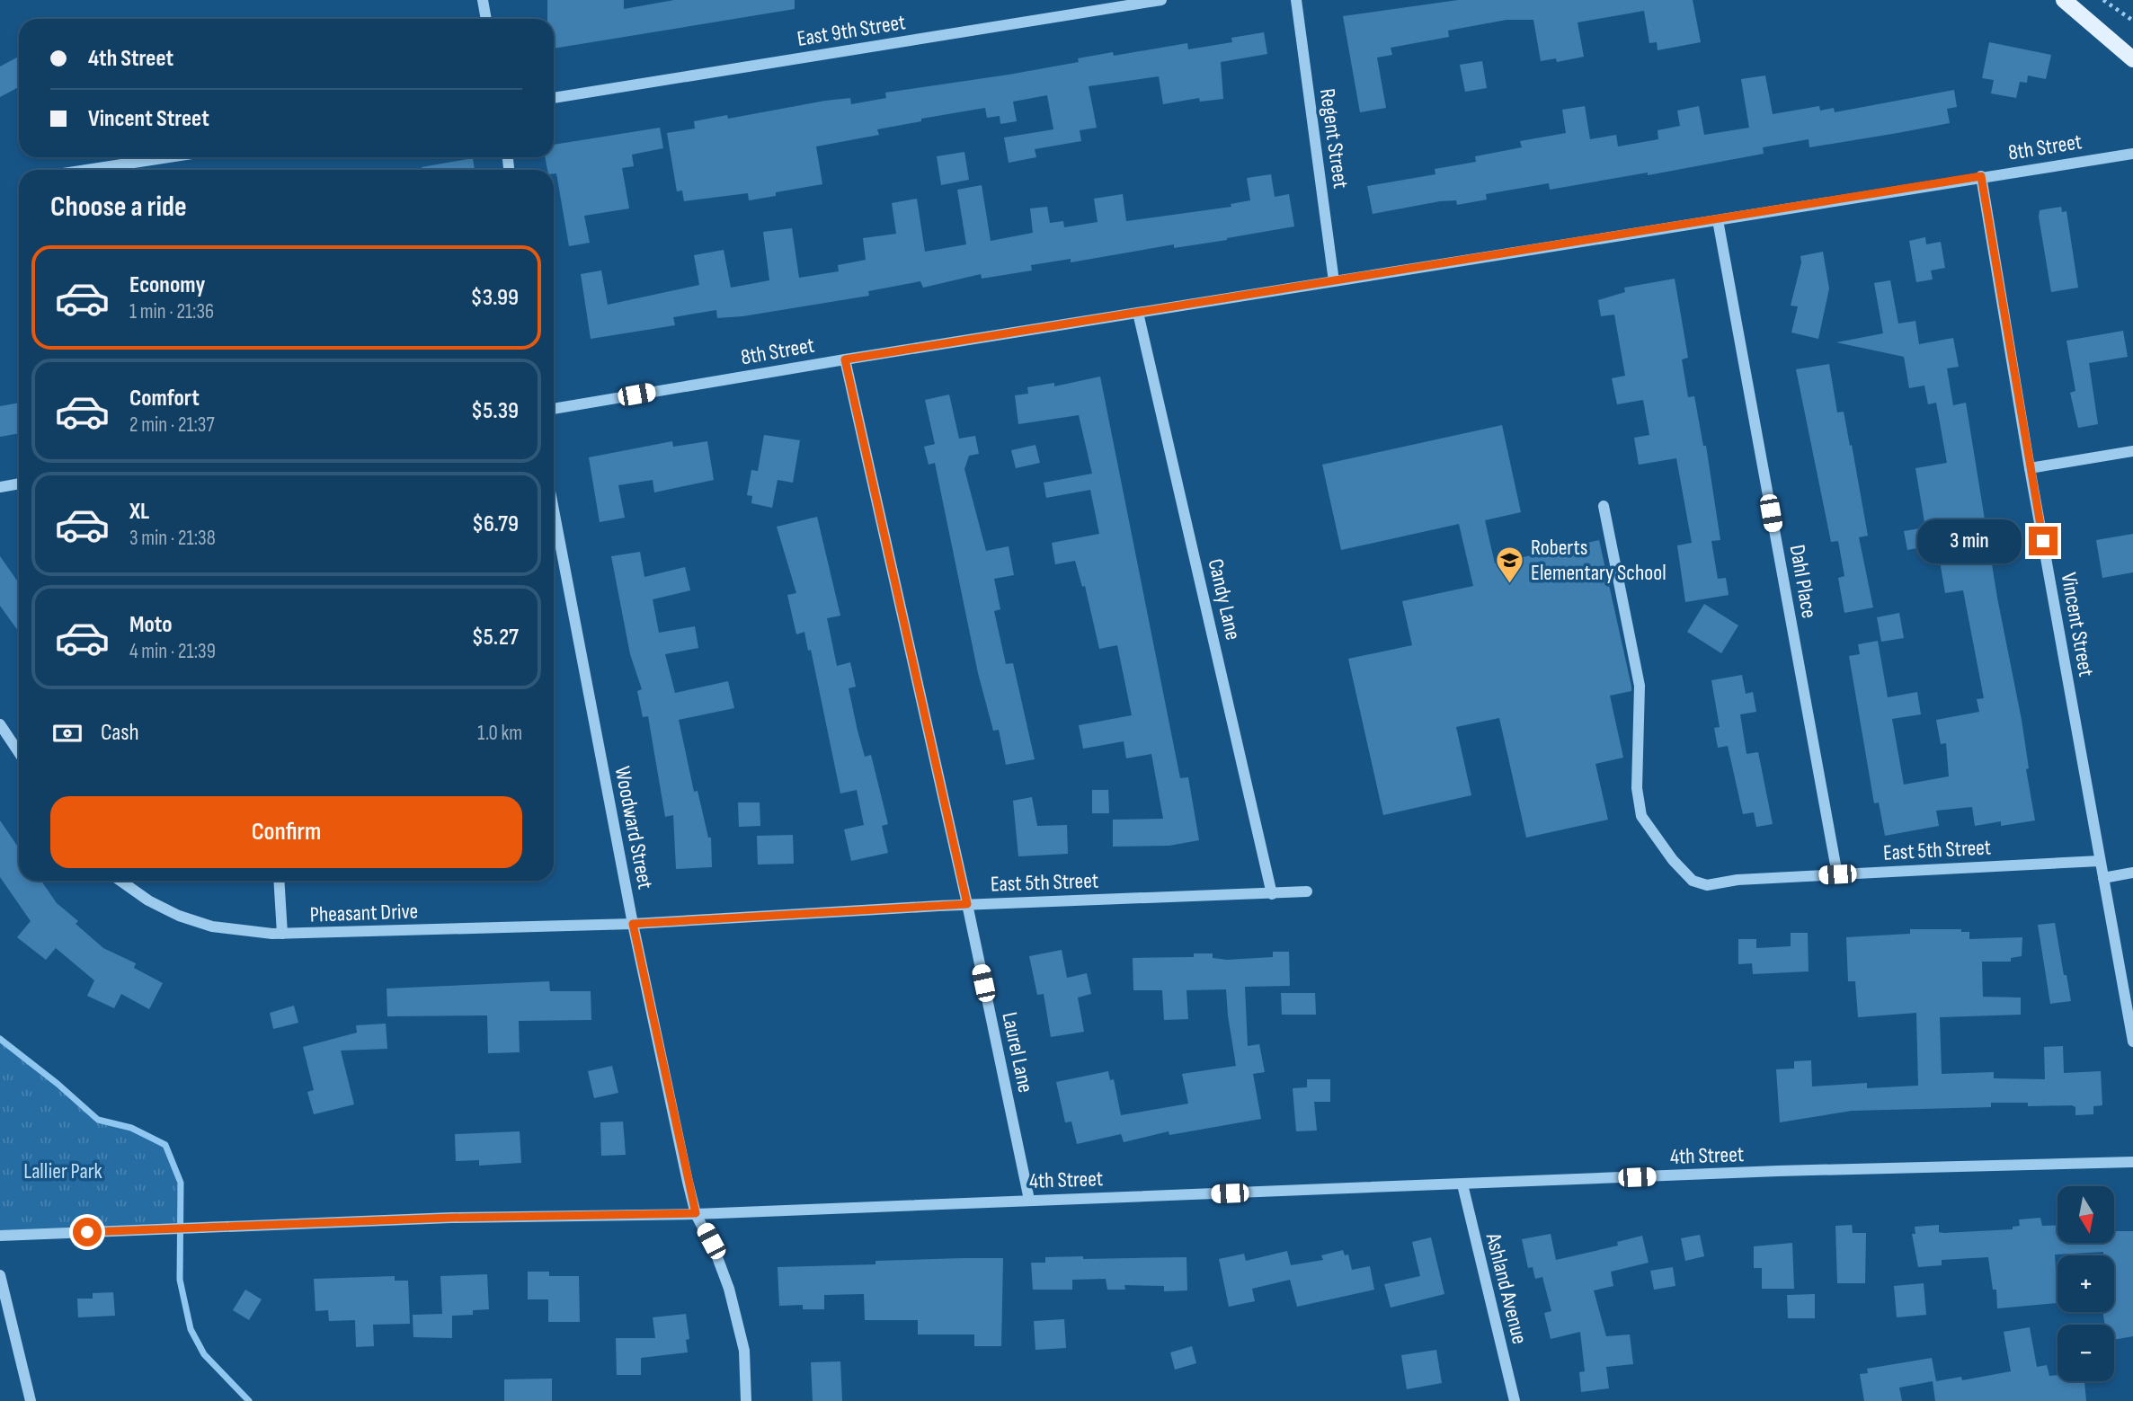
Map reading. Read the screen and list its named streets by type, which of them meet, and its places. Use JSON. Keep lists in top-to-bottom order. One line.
{"streets":{"street":["East 9th Street","Regent Street","8th Street","Dahl Place","Candy Lane","Vincent Street","Woodward Street","East 5th Street","Pheasant Drive","Laurel Lane","4th Street","Ashland Avenue"]},"crossings":[["Regent Street","8th Street"],["8th Street","Dahl Place"],["8th Street","Candy Lane"],["8th Street","Vincent Street"],["8th Street","Laurel Lane"],["Dahl Place","East 5th Street"],["Candy Lane","East 5th Street"],["Vincent Street","East 5th Street"],["Woodward Street","East 5th Street"],["Woodward Street","Pheasant Drive"],["Woodward Street","4th Street"],["East 5th Street","Pheasant Drive"],["East 5th Street","Laurel Lane"],["Laurel Lane","4th Street"],["4th Street","Ashland Avenue"]],"parks":["Lallier Park"],"places":{"school or university":["Roberts Elementary School"]},"north":"bottom","page":{"banner":["4th Street","Vincent Street"],"heading":"Choose a ride","list":[{"name":"Economy","note":"1 min · 21:36","value":"$3.99"},{"name":"Comfort","note":"2 min · 21:37","value":"$5.39"},{"name":"XL","note":"3 min · 21:38","value":"$6.79"},{"name":"Moto","note":"4 min · 21:39","value":"$5.27"}],"bubble":"3 min","pay":["Cash","1.0 km"],"buttons":"Confirm","map_buttons":["+","−"]}}
